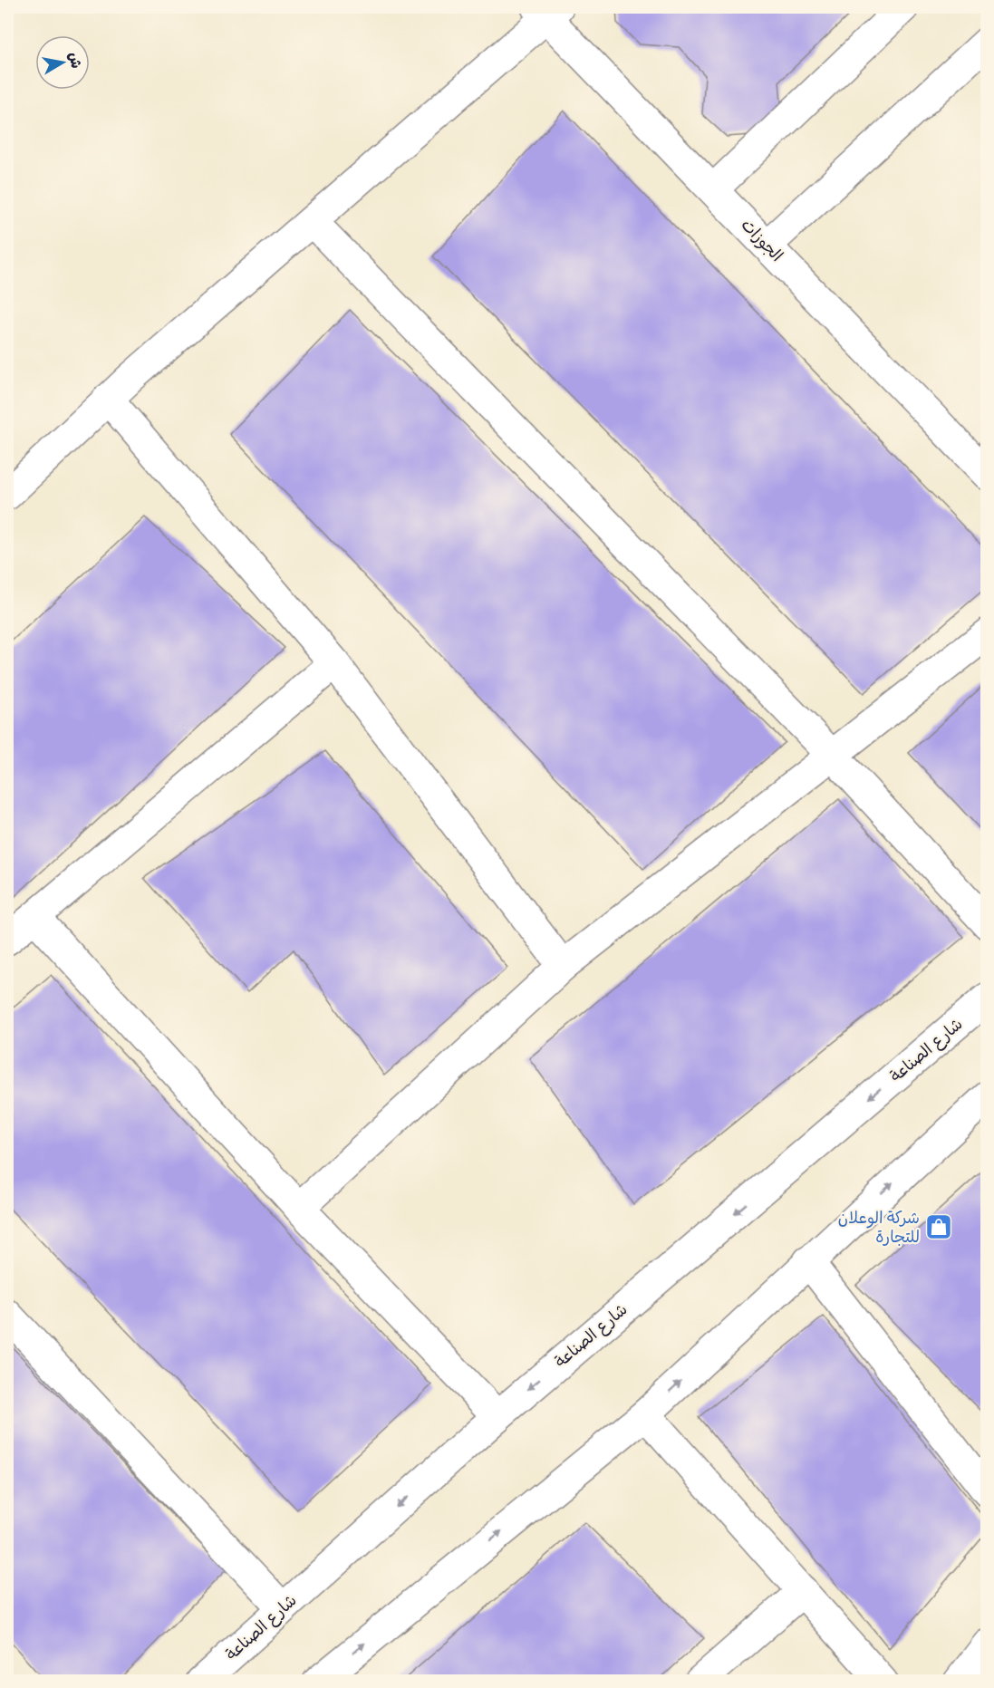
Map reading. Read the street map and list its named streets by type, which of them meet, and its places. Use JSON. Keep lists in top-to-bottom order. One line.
{"streets":{"street":["الجوزات","شارع الصناعة"]},"places":{"shop":["شركة الوعلان للتجارة"]},"north":"right"}
